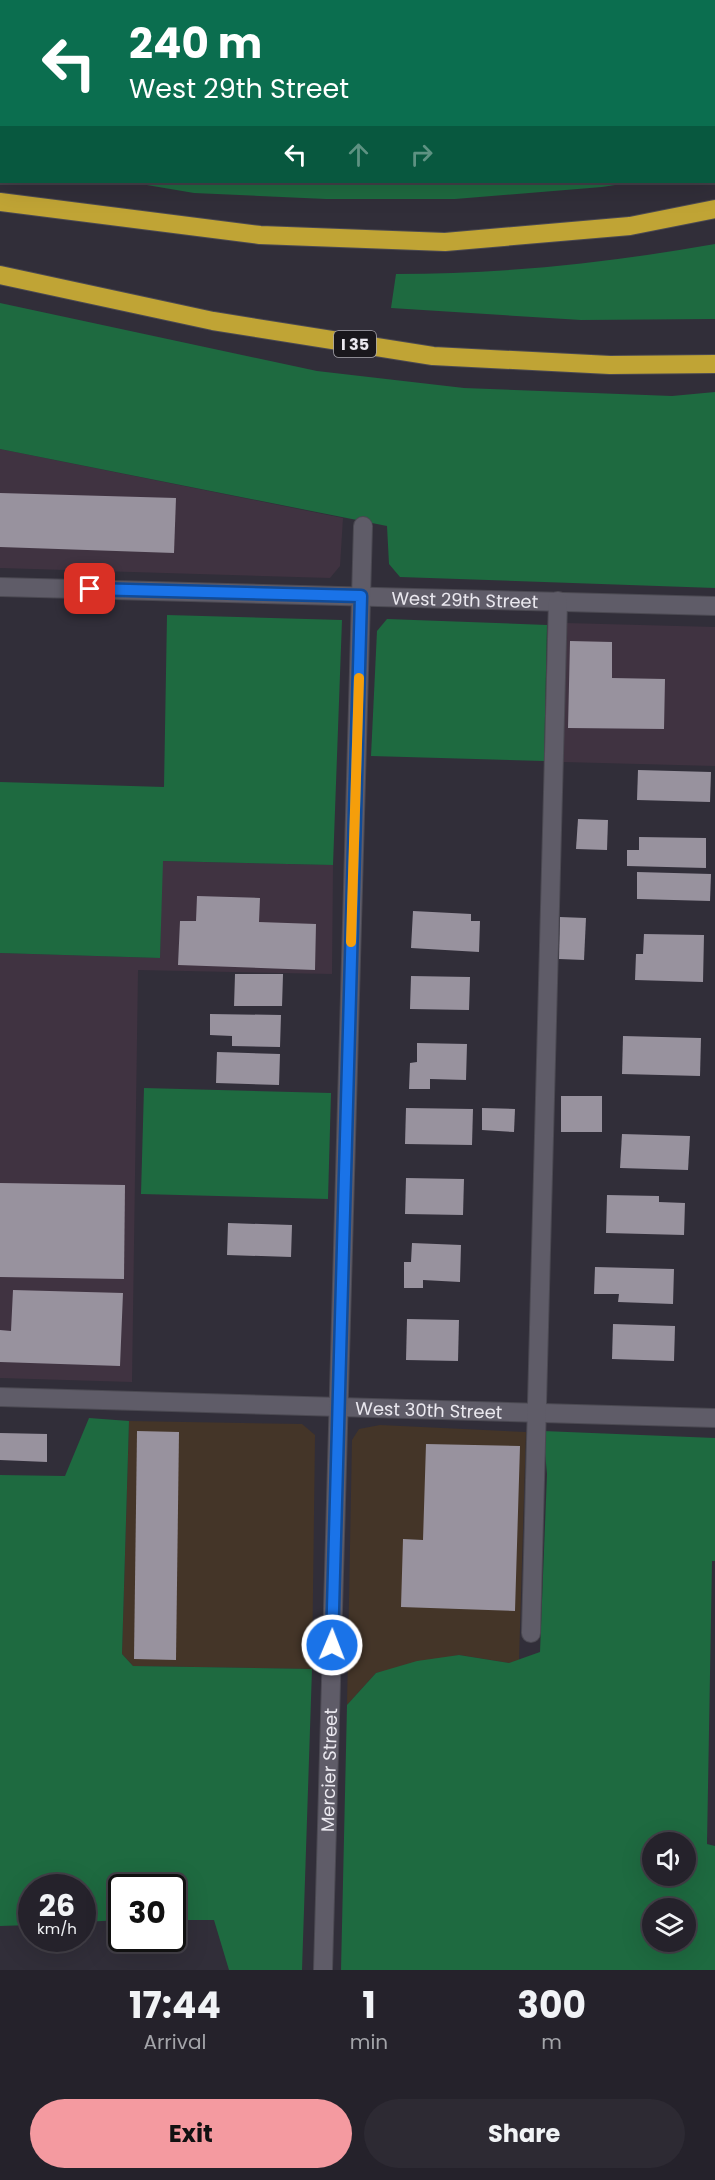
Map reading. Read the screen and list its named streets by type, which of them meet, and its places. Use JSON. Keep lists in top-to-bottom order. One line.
{"streets":{"highway":["I 35"],"street":["West 29th Street","West 30th Street","Mercier Street"]},"crossings":[["West 29th Street","Mercier Street"],["West 30th Street","Mercier Street"]],"page":{"turn":["240 m","West 29th Street"],"speed":"26 km/h","limit":"30","eta":["17:44","Arrival","1","min","300","m"],"buttons":["Exit","Share"]}}
